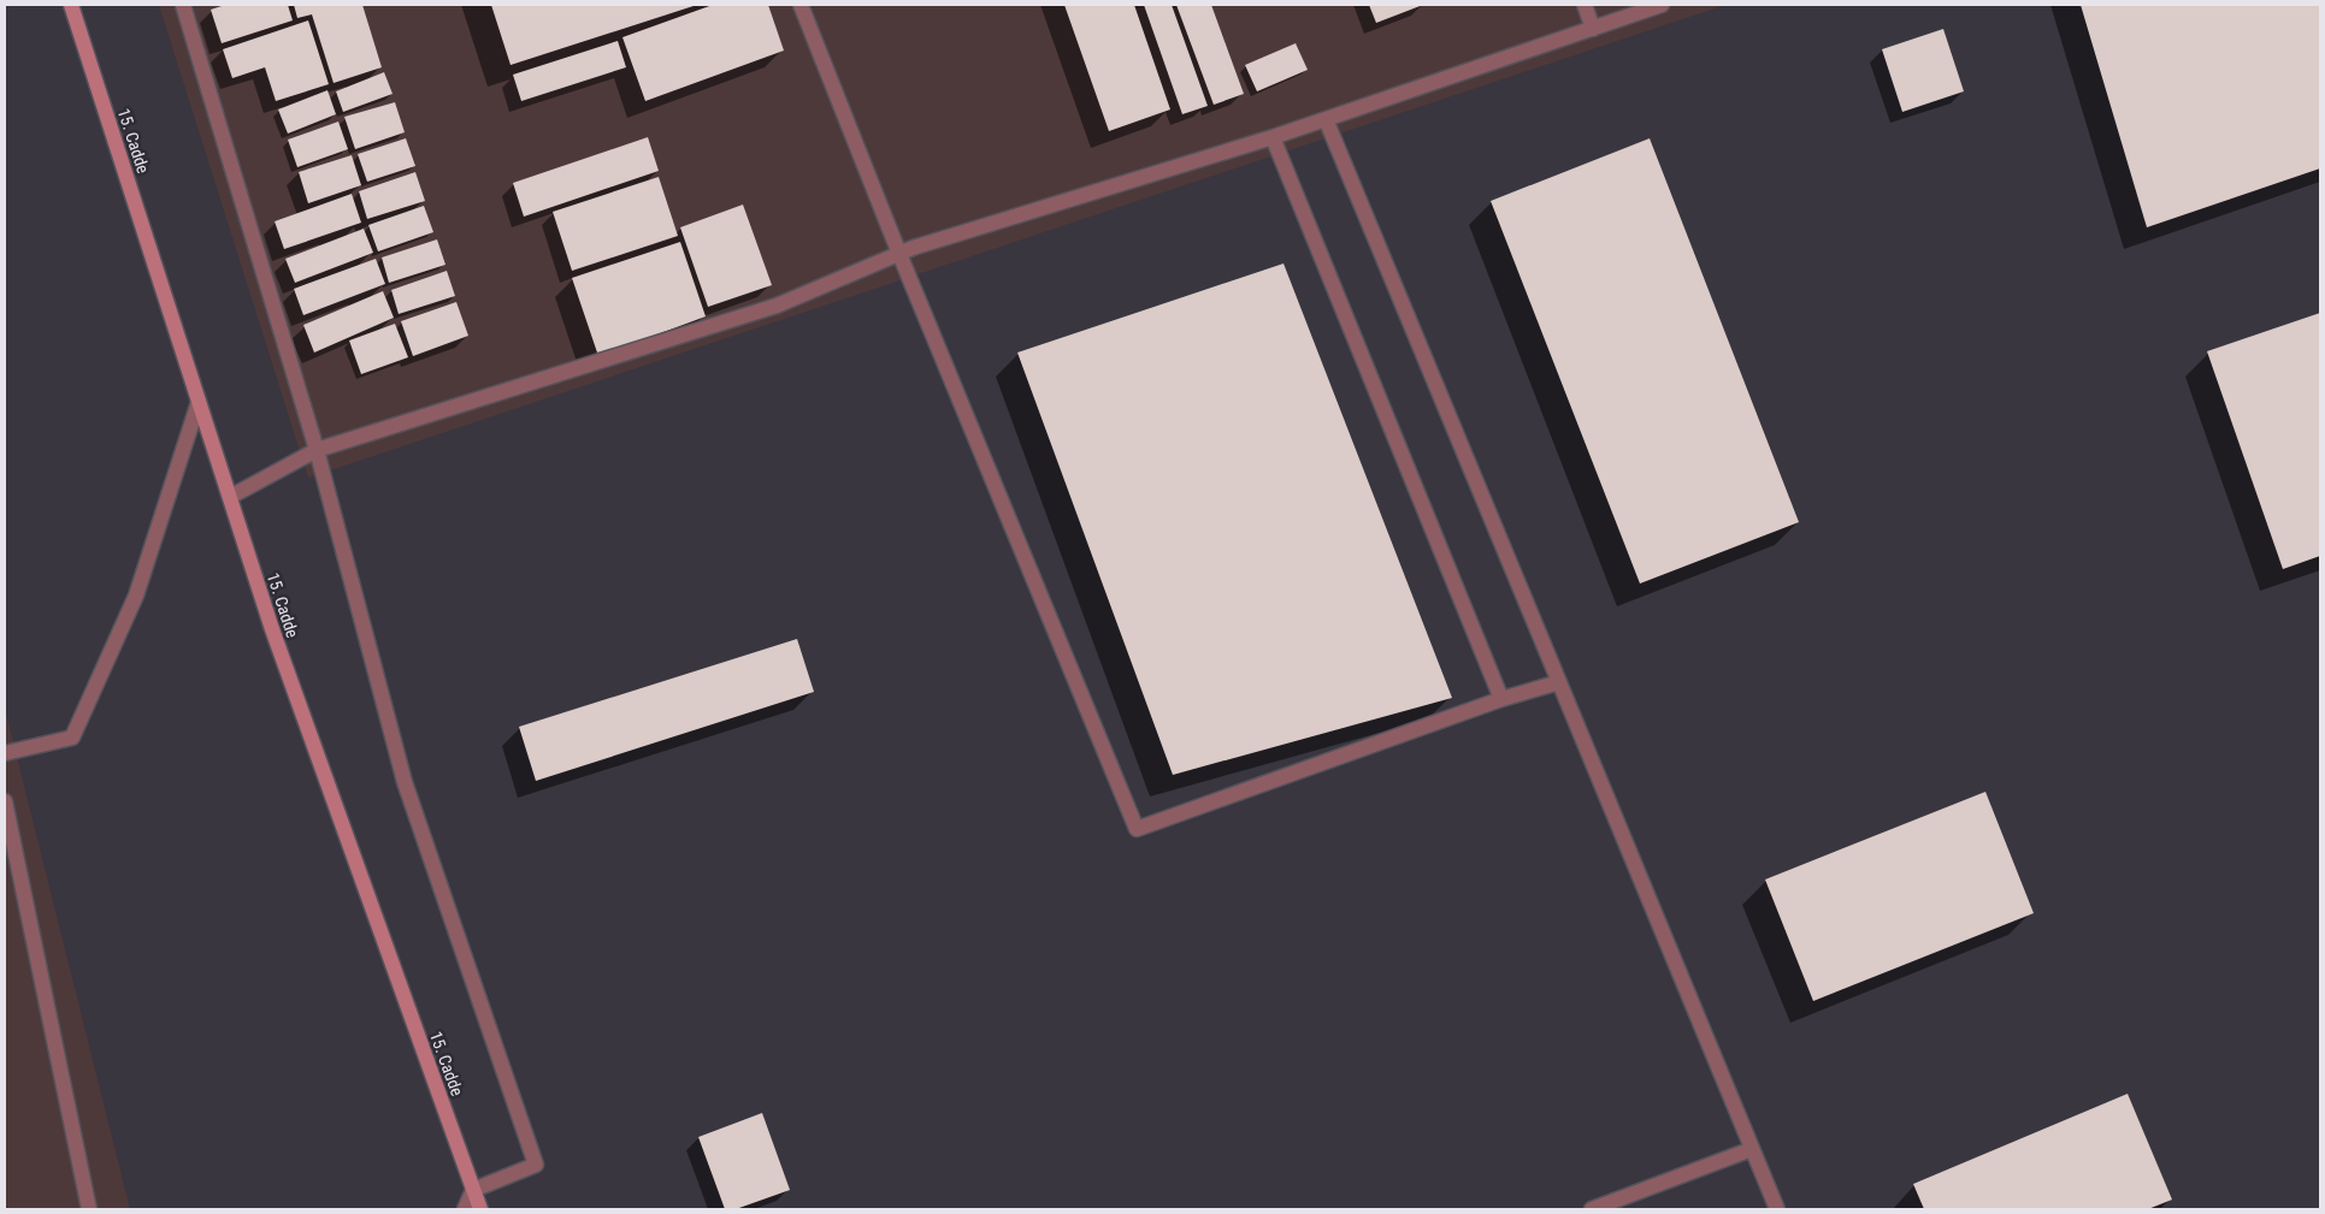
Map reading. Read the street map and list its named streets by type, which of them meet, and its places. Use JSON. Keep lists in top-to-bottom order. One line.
{"streets":{"main road":["15. Cadde"]}}
